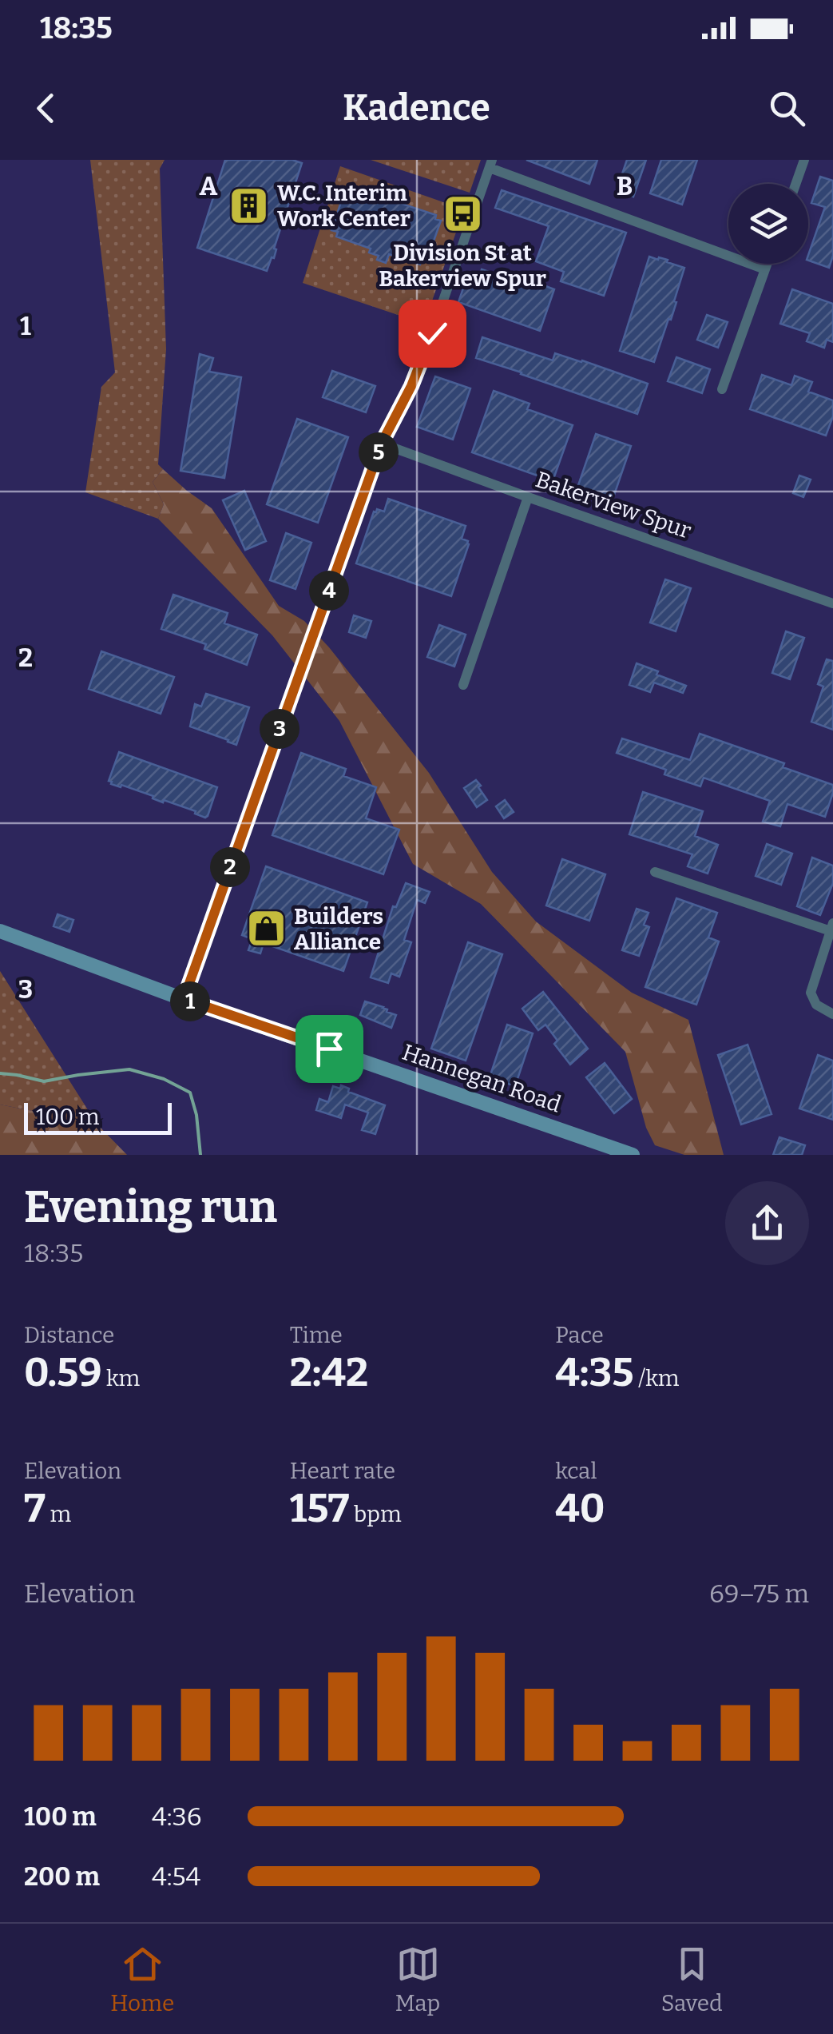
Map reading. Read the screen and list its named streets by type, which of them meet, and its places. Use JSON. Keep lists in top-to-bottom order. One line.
{"streets":{"main road":["Hannegan Road"],"street":["Bakerview Spur"]},"places":{"building":["W.C. Interim Work Center"],"bus stop":["Division St at Bakerview Spur"],"shop":["Builders Alliance"]},"scale_bar":"100 m","page":{"status":"18:35","header":"Kadence","pins":["5","4","3","2","1"],"scale":"100 m","heading":["Evening run","18:35"],"stats":[["Distance","0.59 km"],["Time","2:42"],["Pace","4:35 /km"],["Elevation","7 m"],["Heart rate","157 bpm"],["kcal","40"]],"chart":["Elevation","69–75 m"],"list":[{"name":"100 m","note":"4:36"},{"name":"200 m","note":"4:54"}],"tabs":["Home","Map","Saved"]},"grid":{"columns":["A","B"],"rows":["1","2","3"]}}
